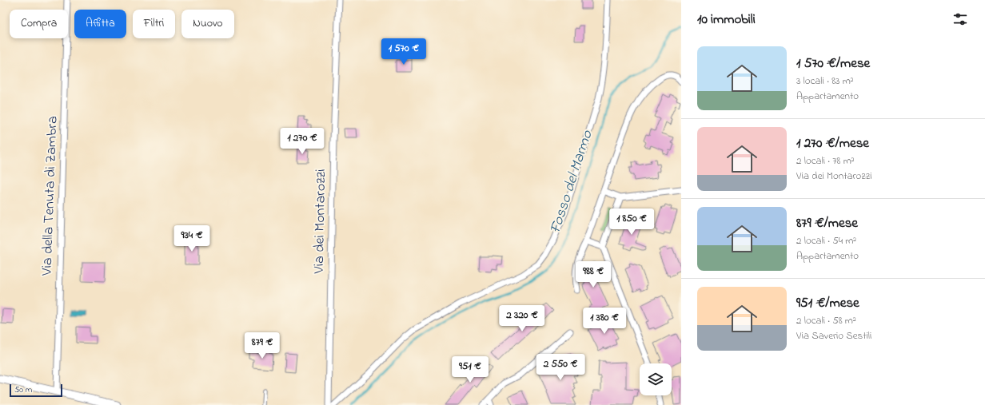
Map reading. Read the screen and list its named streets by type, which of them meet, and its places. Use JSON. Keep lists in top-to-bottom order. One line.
{"streets":{"street":["Via della Tenuta di Zambra","Via dei Montarozzi"]},"water":["Fosso del Marmo"],"scale_bar":"50 m","page":{"heading":"10 immobili","chip":["Compra","Affitta","Filtri","Nuovo"],"price":["1 570 €","1 270 €","1 850 €","934 €","988 €","2 320 €","1 380 €","879 €","2 550 €","951 €"],"list":[{"name":"1 570 €/mese","note":"3 locali · 83 m² · Appartamento"},{"name":"1 270 €/mese","note":"2 locali · 78 m² · Via dei Montarozzi"},{"name":"879 €/mese","note":"2 locali · 54 m² · Appartamento"},{"name":"951 €/mese","note":"2 locali · 58 m² · Via Saverio Sestili"}],"scale":"50 m"}}
